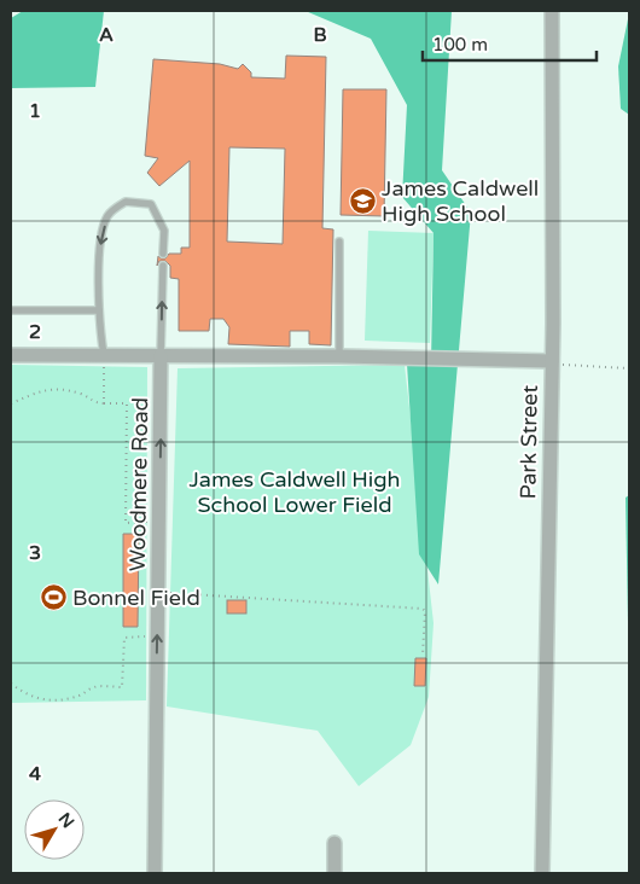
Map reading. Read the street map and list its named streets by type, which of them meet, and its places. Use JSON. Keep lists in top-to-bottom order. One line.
{"streets":{"street":["Park Street","Woodmere Road"]},"one_way":["Woodmere Road"],"parks":["James Caldwell High School Lower Field"],"places":{"school or university":["James Caldwell High School"],"sports":["Bonnel Field"]},"scale_bar":"100 m","north":"top right","grid":{"columns":["A","B"],"rows":["1","2","3","4"]}}
